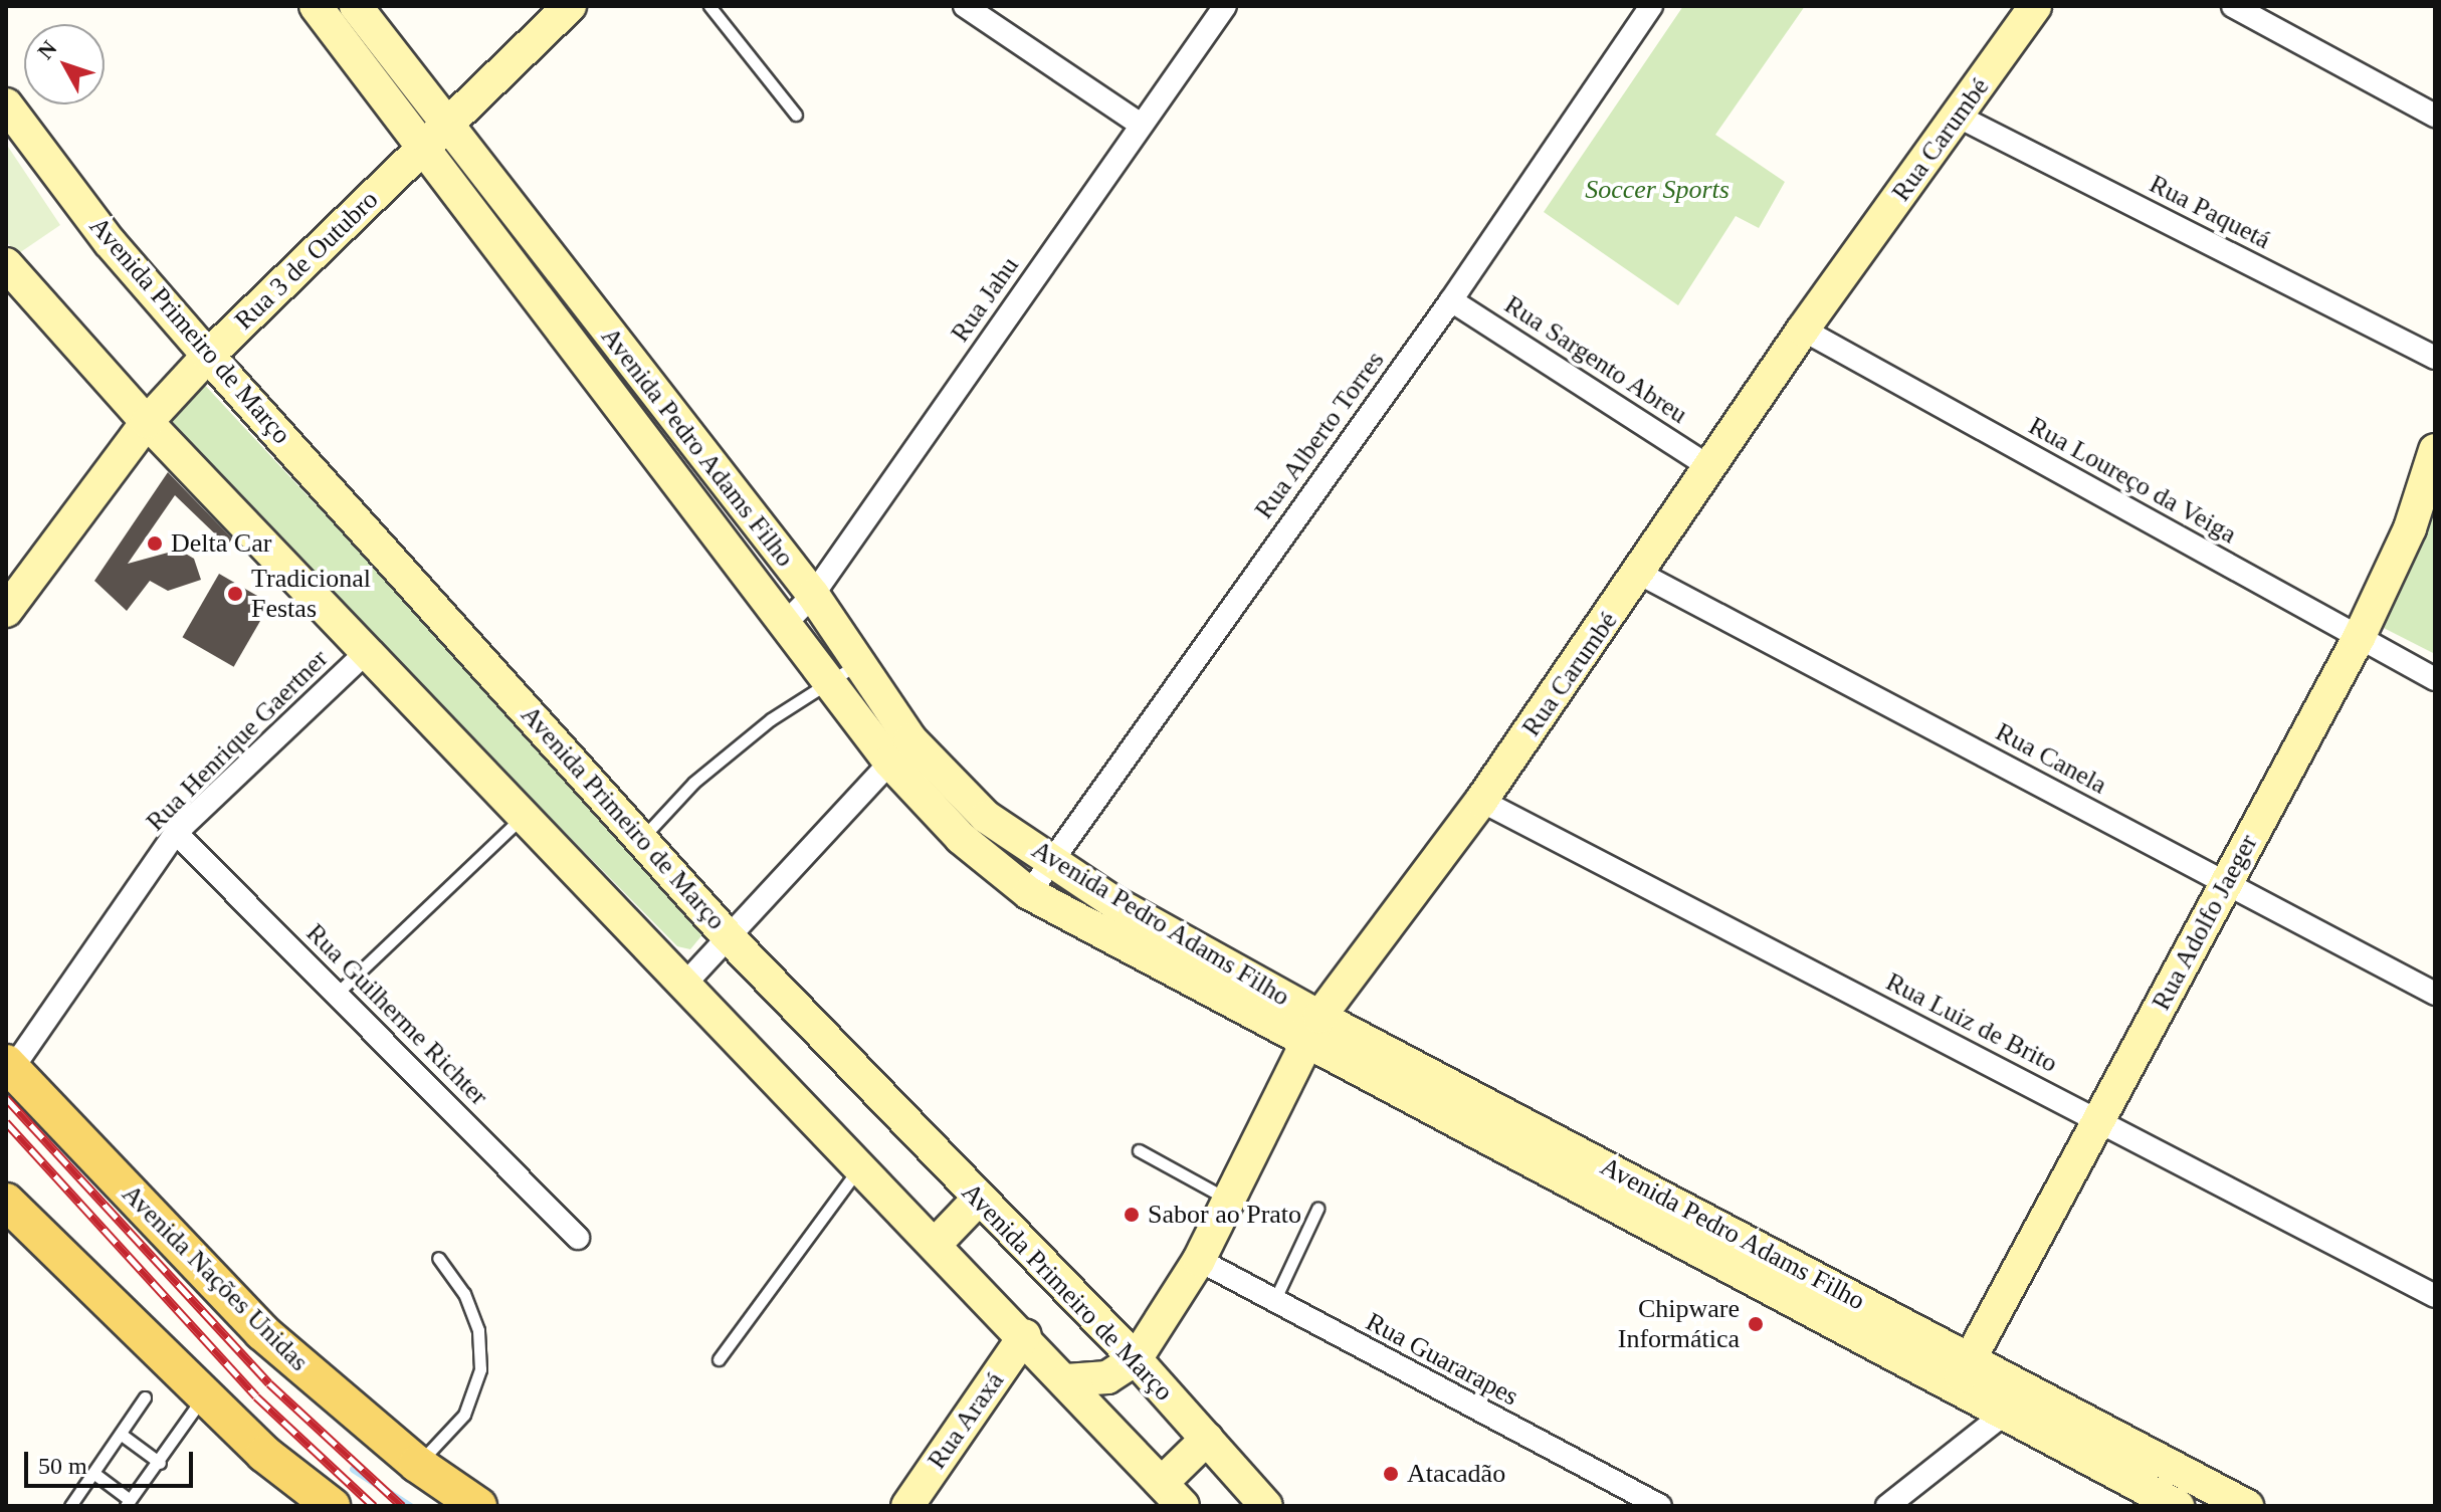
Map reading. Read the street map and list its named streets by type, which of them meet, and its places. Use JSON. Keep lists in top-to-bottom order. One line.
{"streets":{"main road":["Rua Carumbé","Rua 3 de Outubro","Avenida Primeiro de Março","Avenida Pedro Adams Filho","Rua Adolfo Jaeger","Avenida Nações Unidas","Rua Araxá"],"street":["Rua Paquetá","Rua Jahu","Rua Sargento Abreu","Rua Alberto Torres","Rua Loureço da Veiga","Rua Henrique Gaertner","Rua Canela","Rua Guilherme Richter","Rua Luiz de Brito","Rua Guararapes"]},"crossings":[["Rua Carumbé","Rua Paquetá"],["Rua Carumbé","Avenida Primeiro de Março"],["Rua Carumbé","Rua Sargento Abreu"],["Rua Carumbé","Avenida Pedro Adams Filho"],["Rua Carumbé","Rua Loureço da Veiga"],["Rua Carumbé","Rua Canela"],["Rua Carumbé","Rua Luiz de Brito"],["Rua Carumbé","Rua Guararapes"],["Rua 3 de Outubro","Avenida Primeiro de Março"],["Rua 3 de Outubro","Avenida Pedro Adams Filho"],["Rua Jahu","Avenida Pedro Adams Filho"],["Rua Sargento Abreu","Rua Alberto Torres"],["Rua Alberto Torres","Avenida Pedro Adams Filho"],["Avenida Pedro Adams Filho","Rua Adolfo Jaeger"],["Rua Loureço da Veiga","Rua Adolfo Jaeger"],["Rua Henrique Gaertner","Rua Guilherme Richter"],["Rua Henrique Gaertner","Avenida Nações Unidas"],["Rua Canela","Rua Adolfo Jaeger"],["Rua Adolfo Jaeger","Rua Luiz de Brito"]],"parks":["Soccer Sports"],"places":["Delta Car","Tradicional Festas","Sabor ao Prato","Chipware Informática","Atacadão"],"scale_bar":"50 m","north":"top left"}
